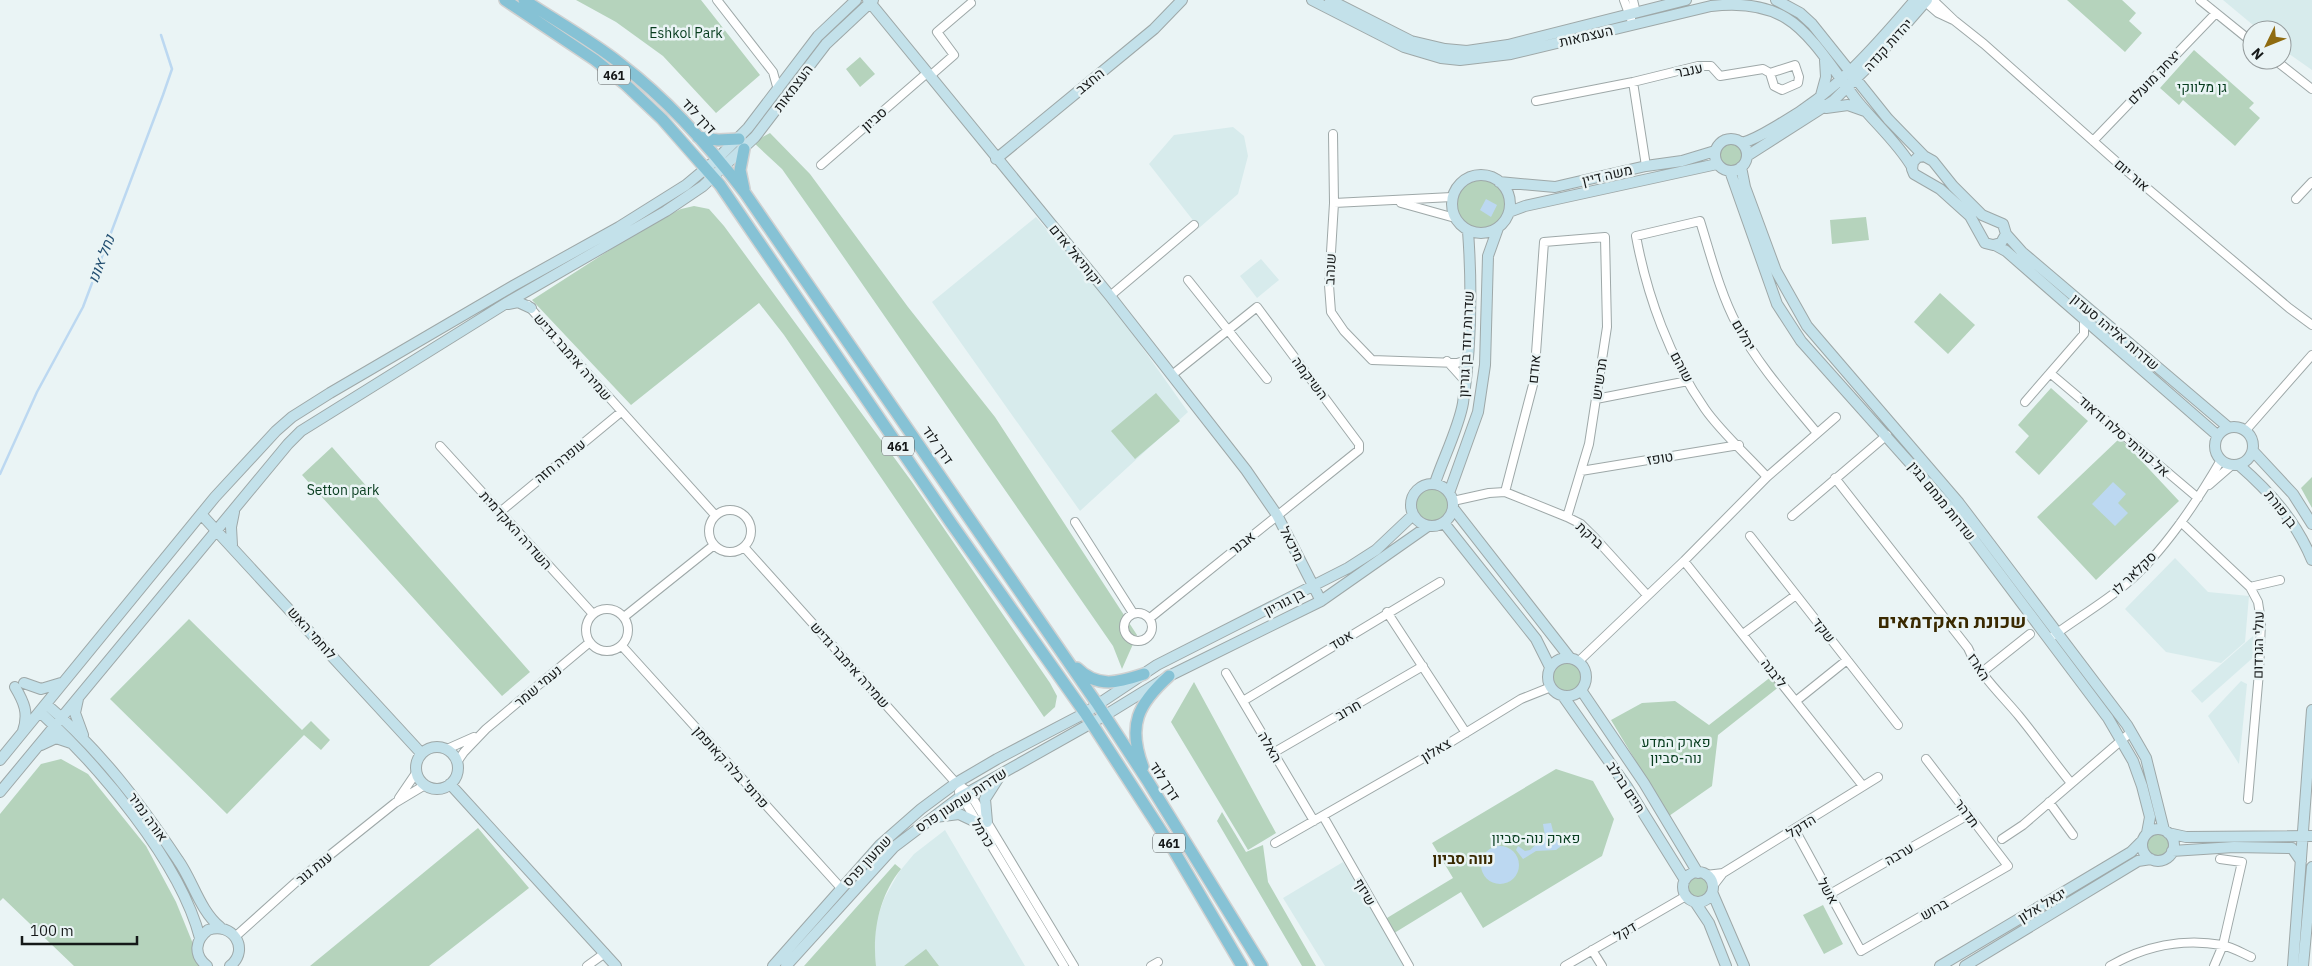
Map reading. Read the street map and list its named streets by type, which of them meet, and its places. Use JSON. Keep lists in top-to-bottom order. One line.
{"streets":{"main road":["461","דרך לוד"],"street":["העצמאות","יהדות קנדה","ענבר","יצחק מועלם","החצב","סביון","משה דיין","אור יום","יקותיאל אדם","שנהב","שדרות אליהו סעדון","יהלום","שדרות דוד בן גוריון","שמירה אימבר גדיש","שוהם","אודם","השיקמה","תרשיש","אל כוויתי סלח ודאוד","טופז","עופרה חזה","שדרות מנחם בגין","בן פורת","השדרה האקדמית","ברקת","אבנר","מיכאל","סקלאר לו","בן גוריון","שקד","לוחמי האש","אטד","עולי הגרדום","הארז","ליבנה","נעמי שמר","חרוב","האלה","צאלון","פרופ' בלה קאופמן","חיים ברלב","שדרות שמעון פרס","תדהר","אורה נמיר","הדקל","כרמל","ערבה","שמעון פרס","ענת גוב","אשל","שיזף","יגאל אלון","ברוש","דקל"]},"crossings":[["העצמאות","דרך לוד"],["העצמאות","יקותיאל אדם"],["יהדות קנדה","אור יום"],["יצחק מועלם","אור יום"],["החצב","יקותיאל אדם"],["דרך לוד","שדרות שמעון פרס"],["דרך לוד","שמעון פרס"],["סביון","יקותיאל אדם"],["משה דיין","שדרות דוד בן גוריון"],["משה דיין","שדרות מנחם בגין"],["יקותיאל אדם","אבנר"],["יקותיאל אדם","מיכאל"],["שנהב","שדרות דוד בן גוריון"],["שדרות אליהו סעדון","בן פורת"],["שדרות אליהו סעדון","סקלאר לו"],["יהלום","שוהם"],["שדרות דוד בן גוריון","ברקת"],["שדרות דוד בן גוריון","בן גוריון"],["שמירה אימבר גדיש","עופרה חזה"],["שמירה אימבר גדיש","כרמל"],["שמירה אימבר גדיש","שמעון פרס"],["שוהם","טופז"],["אודם","תרשיש"],["אודם","ברקת"],["השיקמה","אבנר"],["תרשיש","טופז"],["תרשיש","ברקת"],["אל כוויתי סלח ודאוד","סקלאר לו"],["עופרה חזה","השדרה האקדמית"],["שדרות מנחם בגין","סקלאר לו"],["שדרות מנחם בגין","יגאל אלון"],["בן פורת","סקלאר לו"],["השדרה האקדמית","נעמי שמר"],["השדרה האקדמית","פרופ' בלה קאופמן"],["ברקת","בן גוריון"],["אבנר","מיכאל"],["מיכאל","בן גוריון"],["סקלאר לו","עולי הגרדום"],["לוחמי האש","נעמי שמר"],["לוחמי האש","ענת גוב"],["אטד","האלה"],["ליבנה","הדקל"],["נעמי שמר","פרופ' בלה קאופמן"],["נעמי שמר","ענת גוב"],["חרוב","האלה"],["האלה","צאלון"],["צאלון","חיים ברלב"],["צאלון","שיזף"],["פרופ' בלה קאופמן","שמעון פרס"],["חיים ברלב","הדקל"],["חיים ברלב","דקל"],["שדרות שמעון פרס","כרמל"],["תדהר","ערבה"],["תדהר","ברוש"],["הדקל","אשל"],["הדקל","דקל"],["כרמל","שמעון פרס"],["ערבה","אשל"],["אשל","ברוש"]],"districts":["שכונת האקדמאים","נווה סביון"],"water":["נחל אונו"],"parks":["Eshkol Park","גן מלווקי","Setton park","פארק המדע נוה-סביון","פארק נוה-סביון"],"scale_bar":"100 m","north":"bottom left"}
